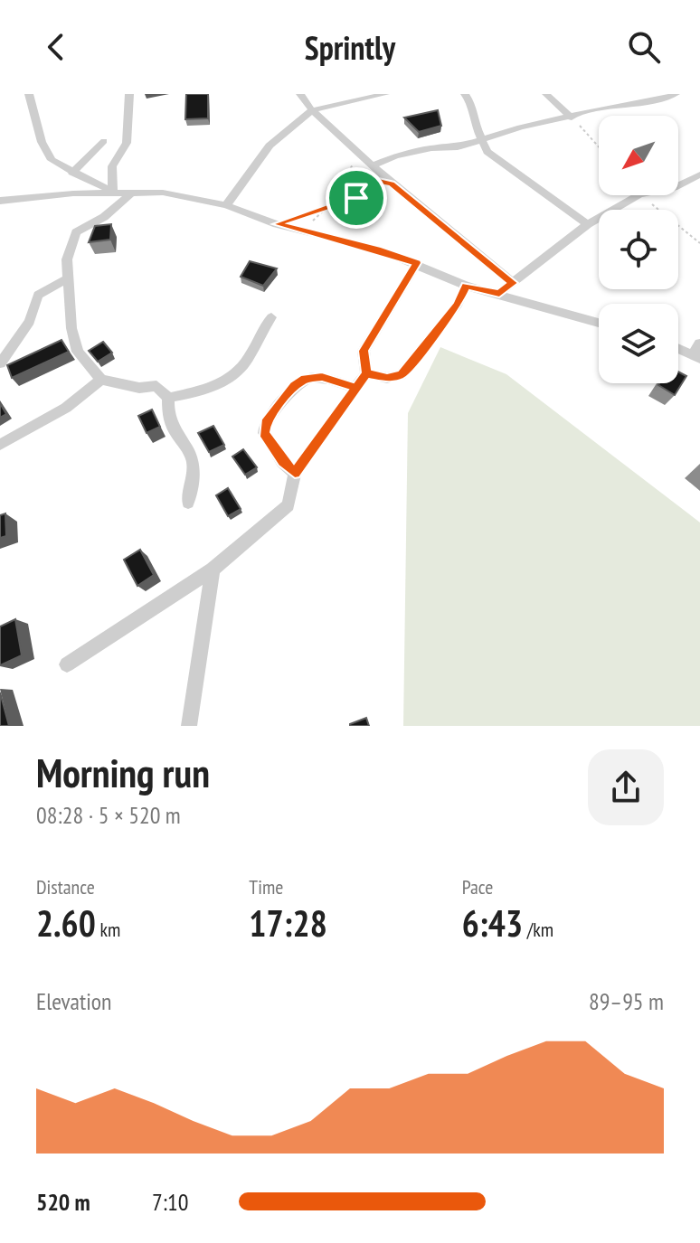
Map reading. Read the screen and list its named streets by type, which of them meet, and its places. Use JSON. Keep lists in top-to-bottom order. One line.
{"north":"bottom left","page":{"header":"Sprintly","heading":["Morning run","08:28 · 5 × 520 m"],"stats":[["Distance","2.60 km"],["Time","17:28"],["Pace","6:43 /km"]],"chart":["Elevation","89–95 m"],"list":[{"name":"520 m","note":"7:10"}]}}
